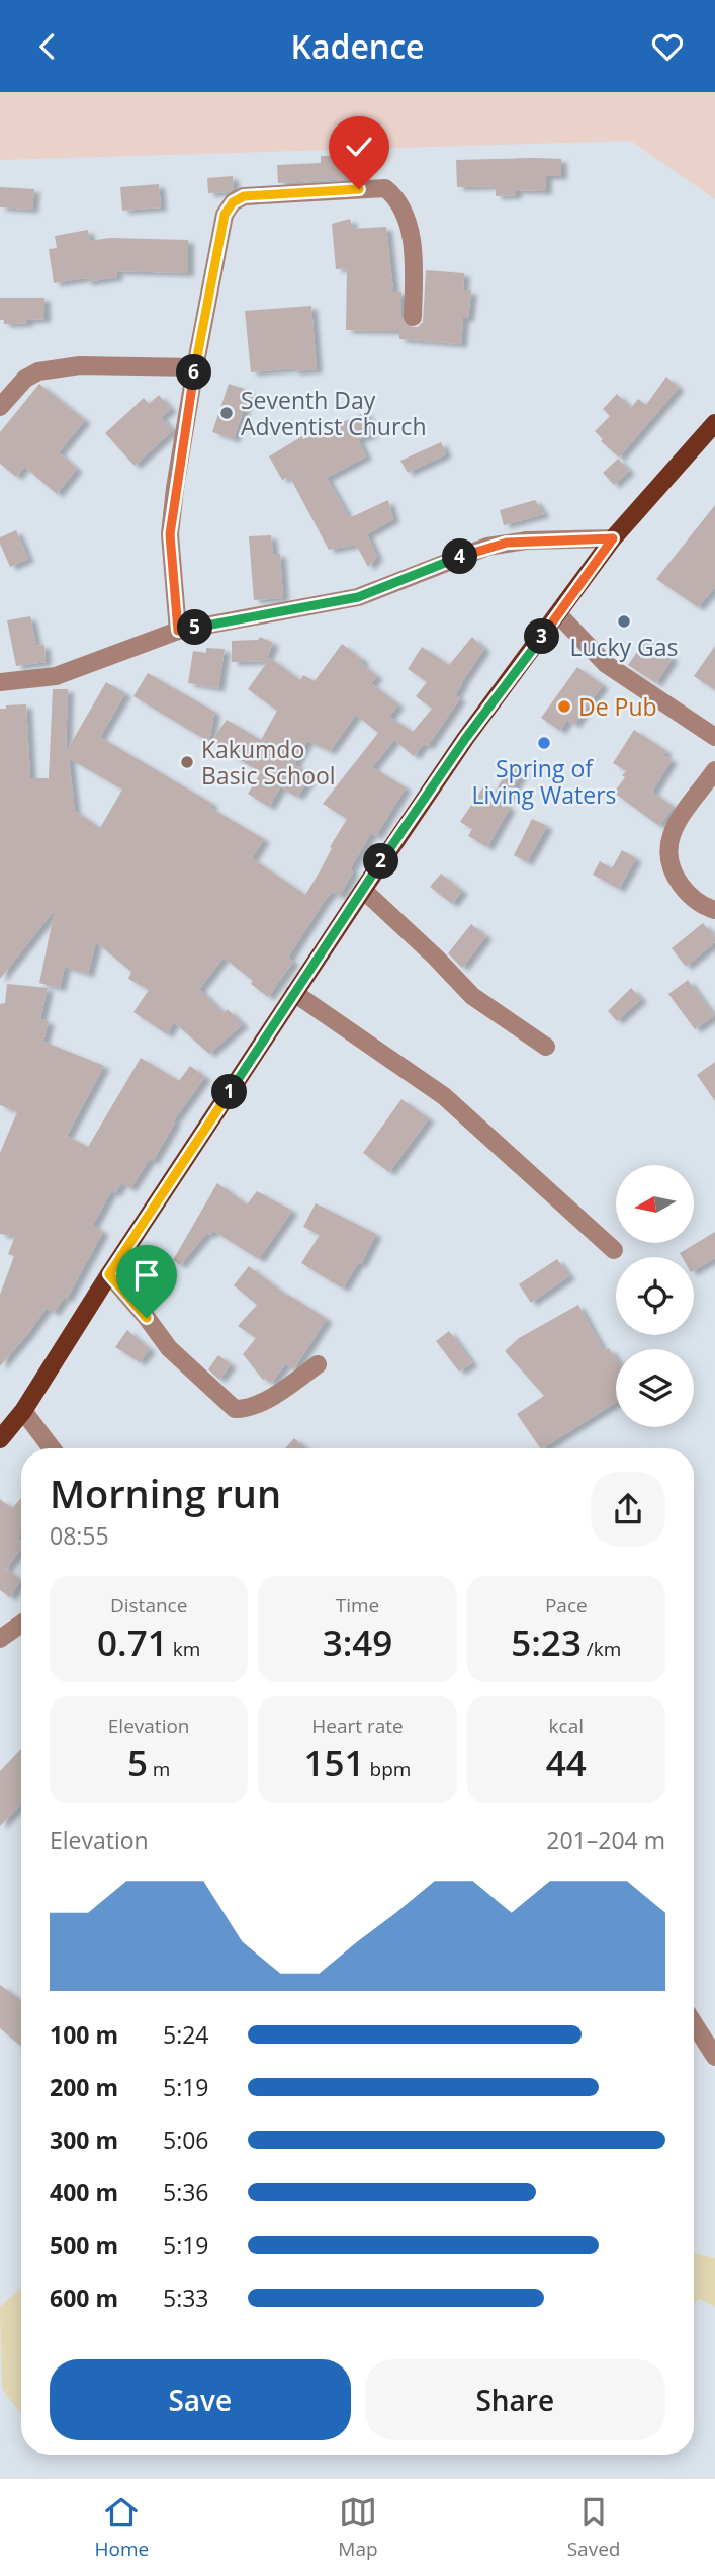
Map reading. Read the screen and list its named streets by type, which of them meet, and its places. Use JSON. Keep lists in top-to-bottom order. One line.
{"places":["Seventh Day Adventist Church","Lucky Gas","De Pub","Spring of Living Waters","Kakumdo Basic School"],"north":"left","page":{"header":"Kadence","pins":["6","4","5","3","2","1"],"heading":["Morning run","08:55"],"stats":[["Distance","0.71 km"],["Time","3:49"],["Pace","5:23 /km"],["Elevation","5 m"],["Heart rate","151 bpm"],["kcal","44"]],"chart":["Elevation","201–204 m"],"list":[{"name":"100 m","note":"5:24"},{"name":"200 m","note":"5:19"},{"name":"300 m","note":"5:06"},{"name":"400 m","note":"5:36"},{"name":"500 m","note":"5:19"},{"name":"600 m","note":"5:33"}],"buttons":["Save","Share"],"tabs":["Home","Map","Saved"]}}
